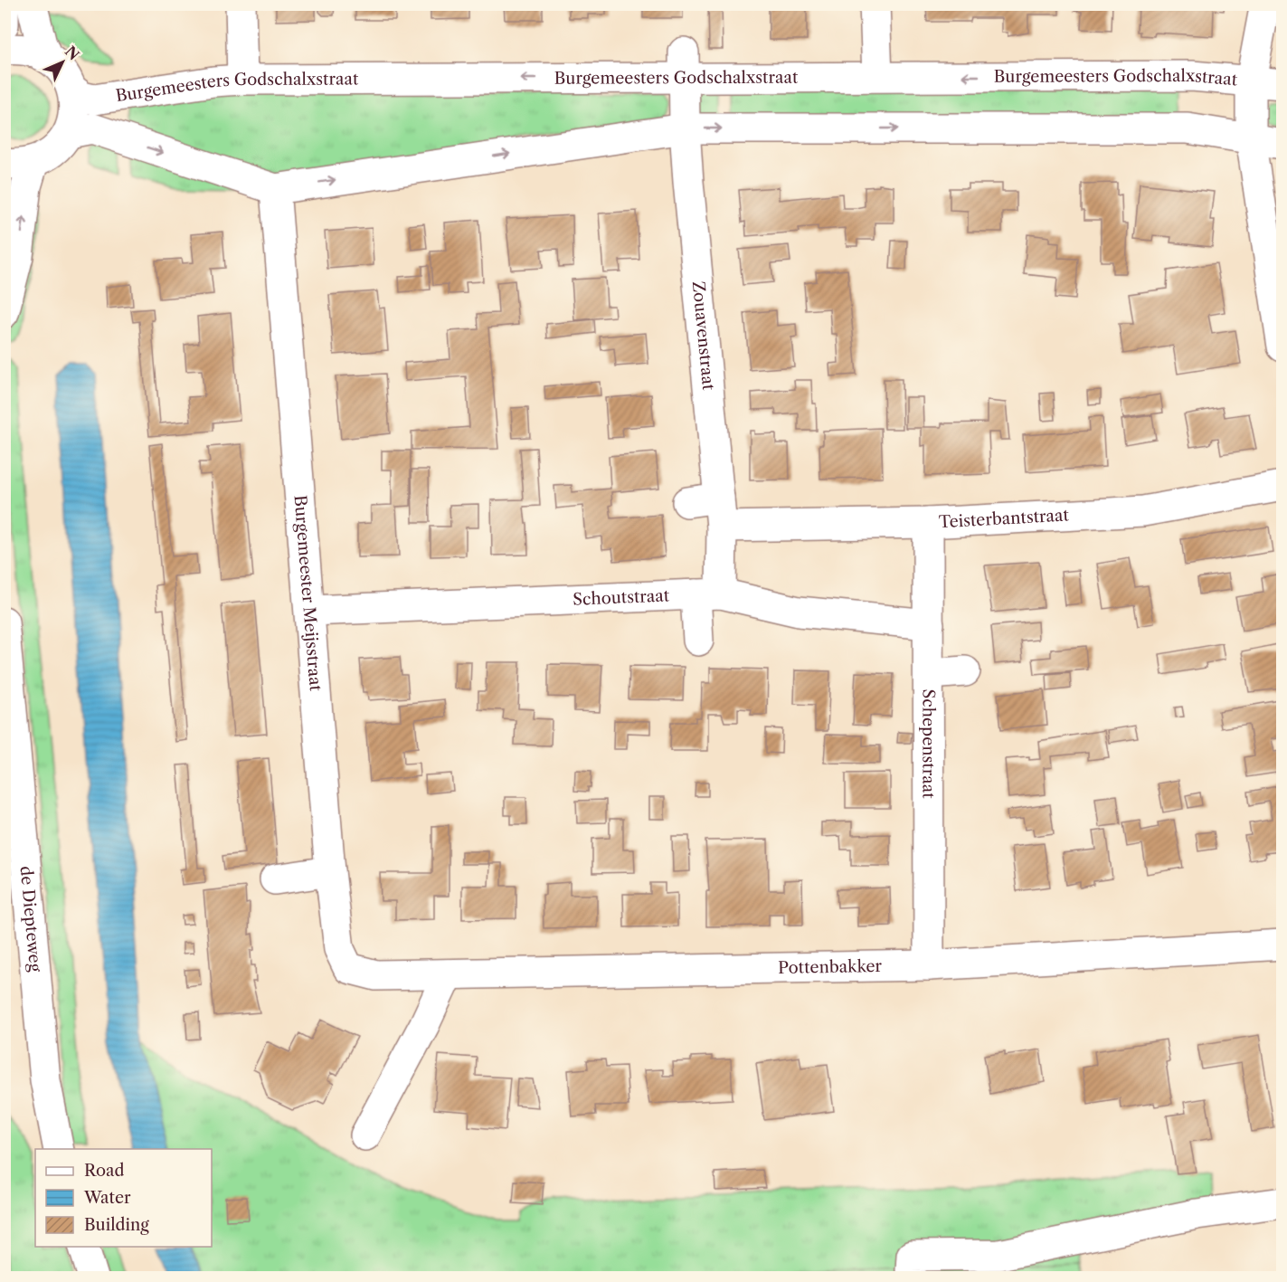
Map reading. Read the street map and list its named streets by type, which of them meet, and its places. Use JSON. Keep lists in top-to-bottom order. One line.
{"streets":{"street":["Burgemeesters Godschalxstraat","Zouavenstraat","Teisterbantstraat","Burgemeester Meijsstraat","Schoutstraat","Schepenstraat","de Diepteweg","Pottenbakker"]},"crossings":[["Burgemeesters Godschalxstraat","Zouavenstraat"],["Zouavenstraat","Teisterbantstraat"],["Zouavenstraat","Schoutstraat"],["Teisterbantstraat","Schepenstraat"],["Burgemeester Meijsstraat","Schoutstraat"],["Burgemeester Meijsstraat","Pottenbakker"],["Schoutstraat","Schepenstraat"],["Schepenstraat","Pottenbakker"]],"legend":["Road","Water","Building"],"north":"top right"}
